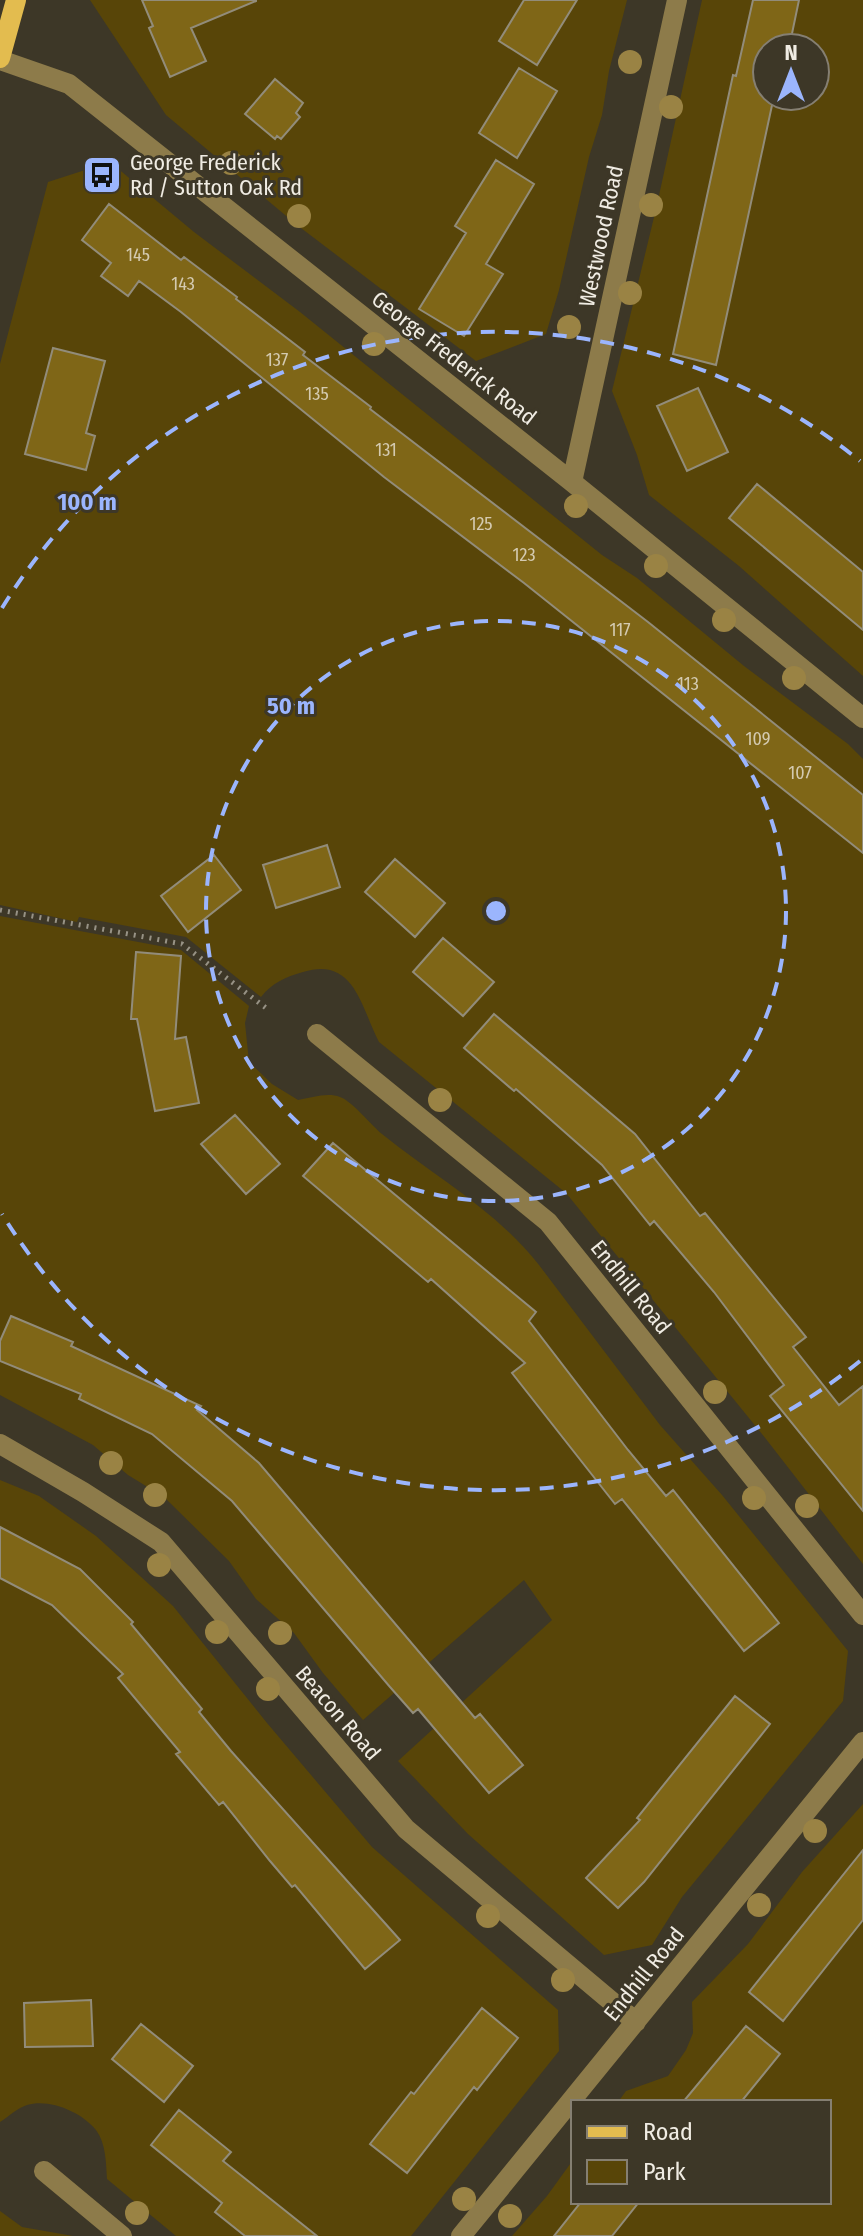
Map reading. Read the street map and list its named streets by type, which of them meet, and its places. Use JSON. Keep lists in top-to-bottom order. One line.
{"streets":{"street":["Westwood Road","George Frederick Road","Endhill Road","Beacon Road"]},"crossings":[["Westwood Road","George Frederick Road"],["Endhill Road","Beacon Road"]],"places":{"bus stop":["George Frederick Rd / Sutton Oak Rd"]},"house_numbers":["145","143","137","135","131","125","123","117","113","109","107"],"legend":["Road","Park"],"north":"top","rings":["100 m","50 m"]}
